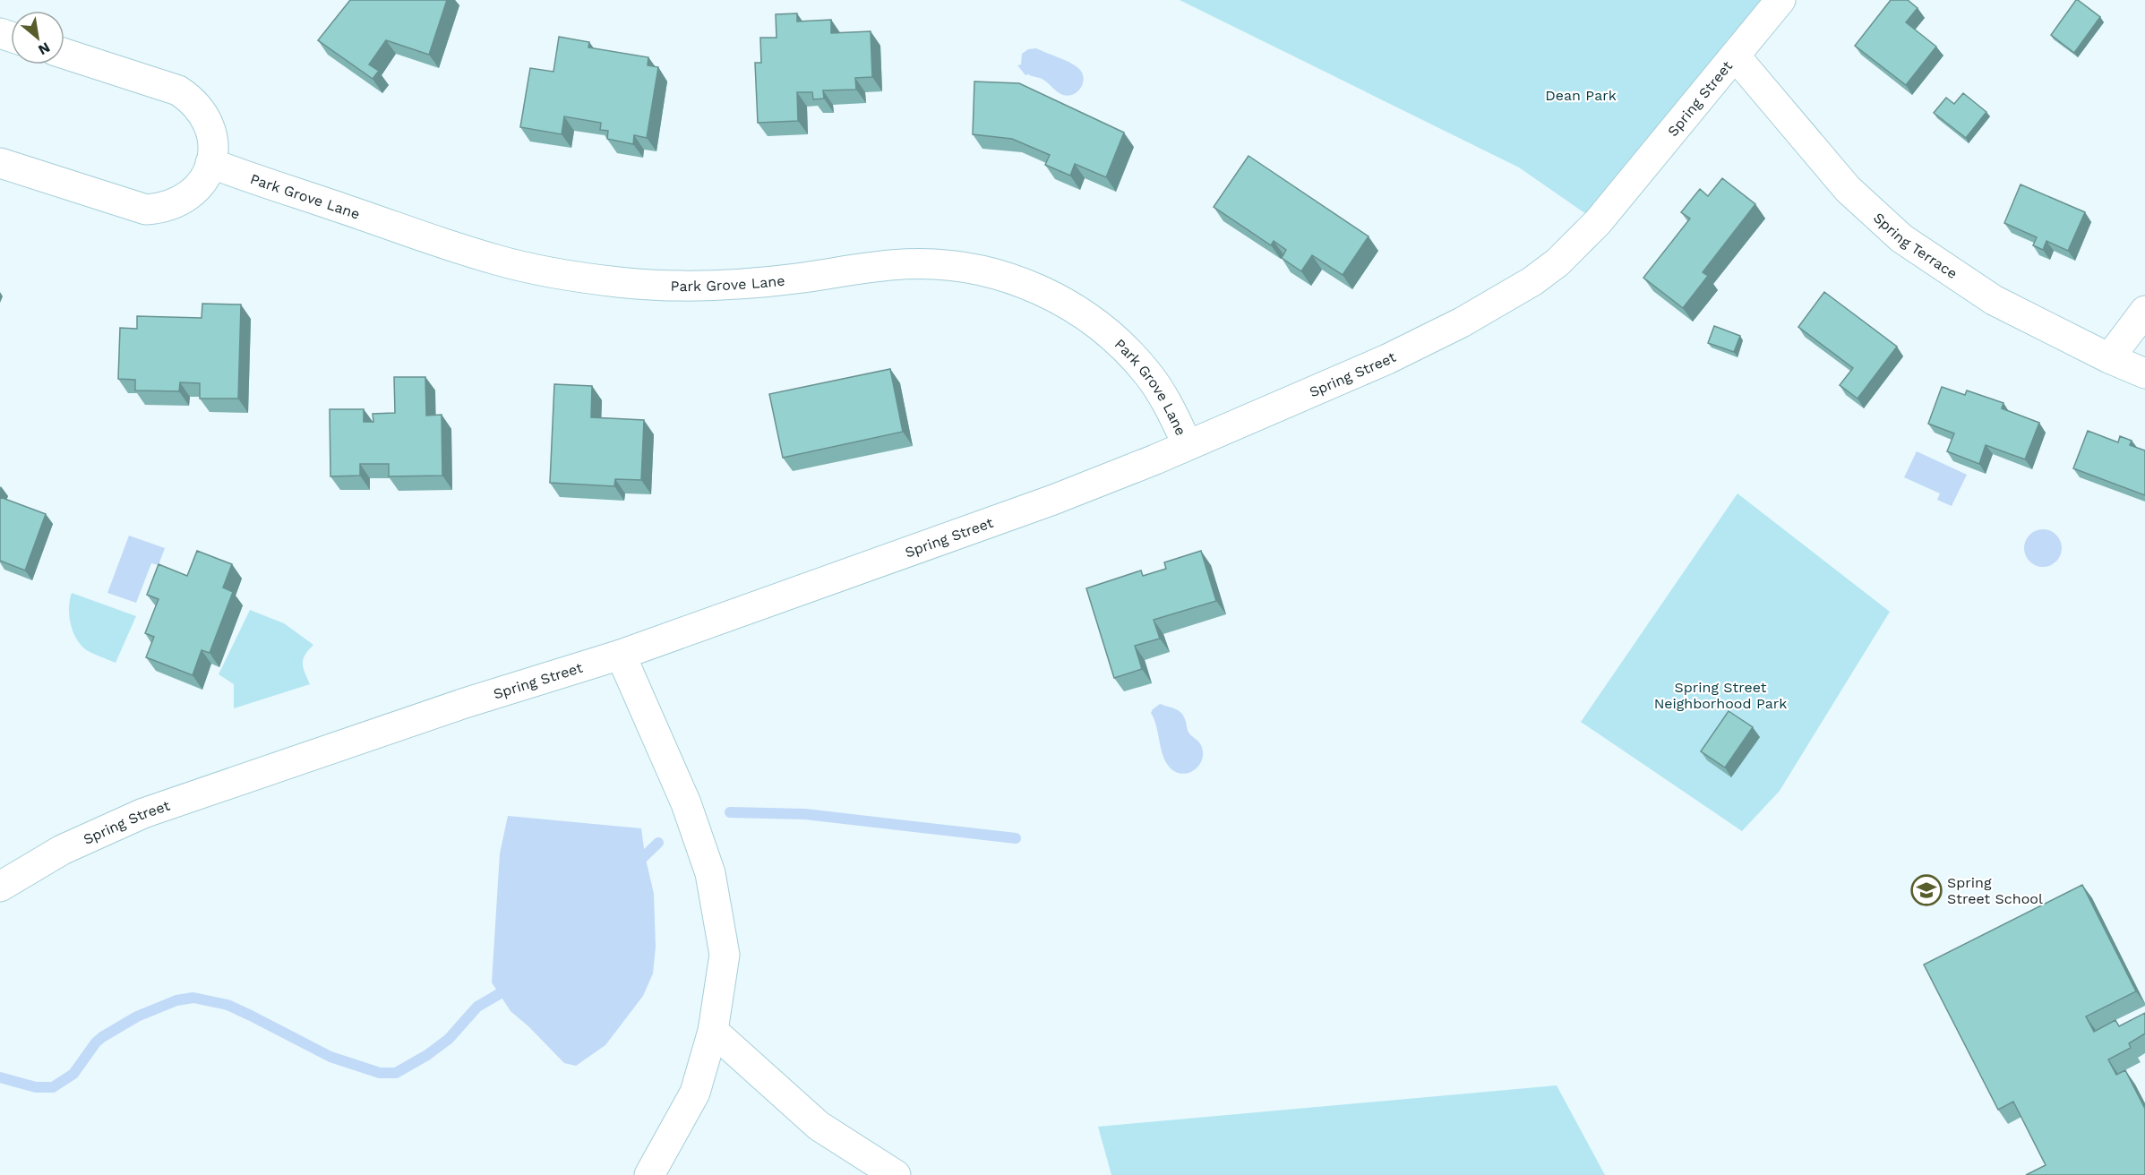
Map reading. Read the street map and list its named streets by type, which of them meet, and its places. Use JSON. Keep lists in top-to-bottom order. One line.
{"streets":{"street":["Spring Street","Park Grove Lane","Spring Terrace"]},"crossings":[["Spring Street","Park Grove Lane"],["Spring Street","Spring Terrace"]],"parks":["Dean Park","Spring Street Neighborhood Park"],"places":{"school or university":["Spring Street School"]},"north":"bottom right"}
